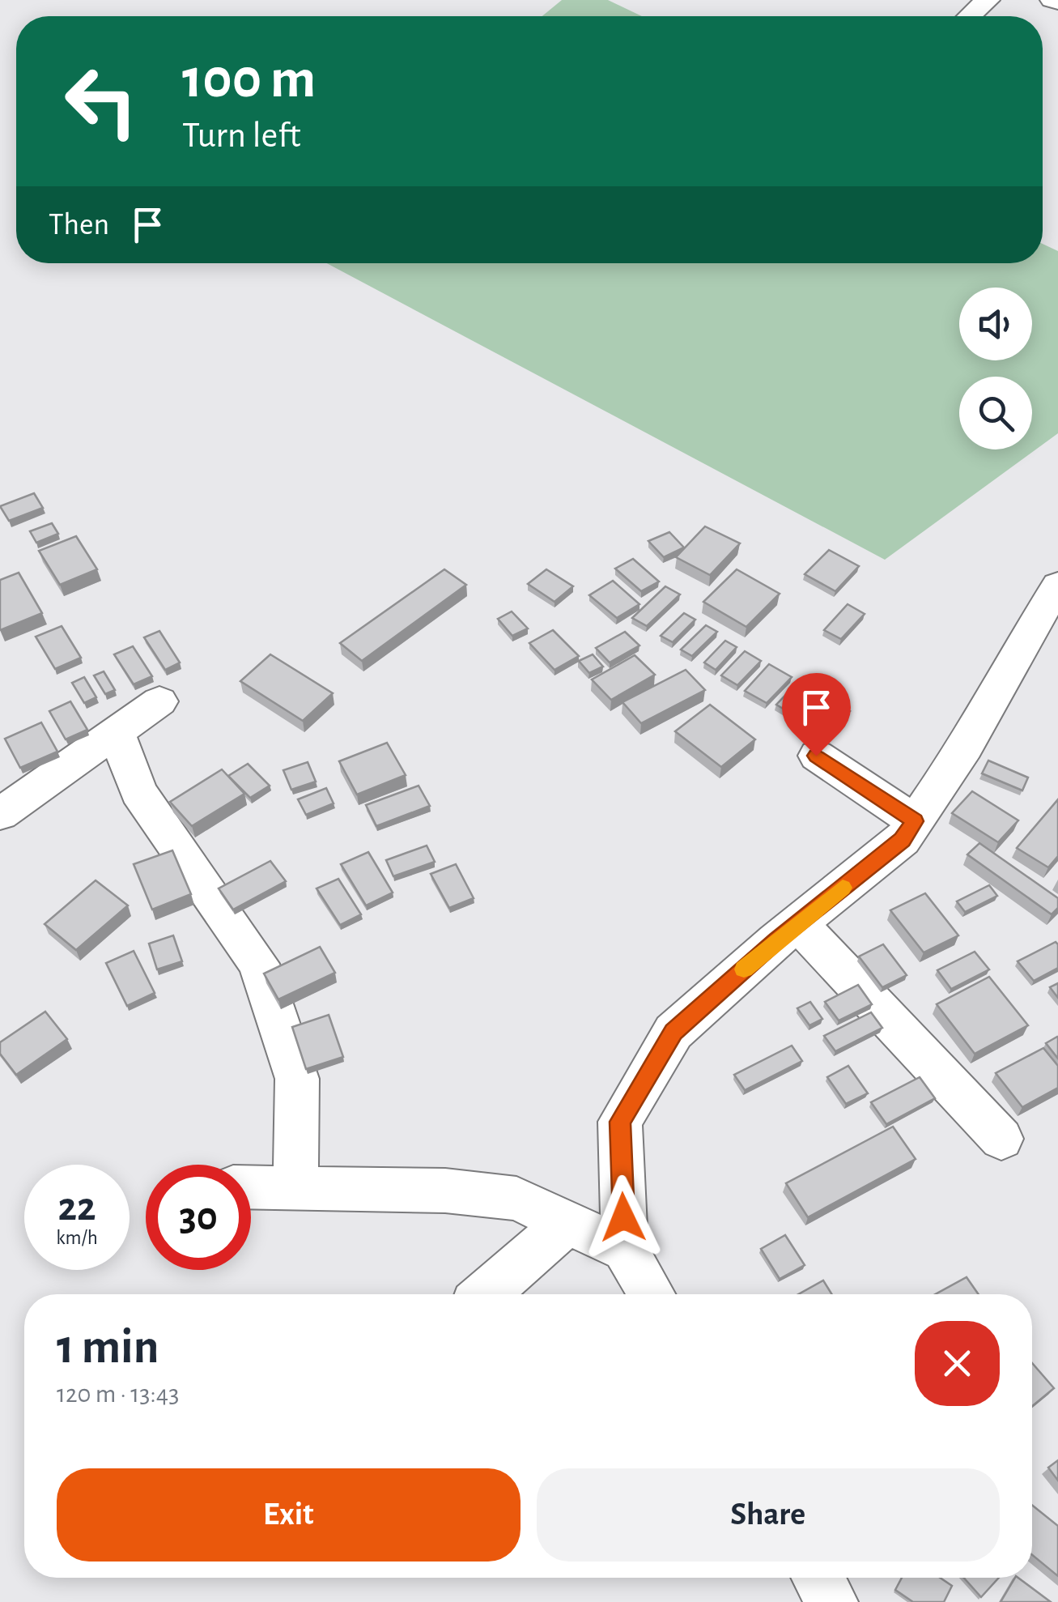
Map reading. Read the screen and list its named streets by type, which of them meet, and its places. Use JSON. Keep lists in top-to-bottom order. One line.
{"page":{"turn":["100 m","Turn left"],"then":"Then","speed":"22 km/h","limit":"30","heading":["1 min","120 m · 13:43"],"buttons":["Exit","Share"]}}
